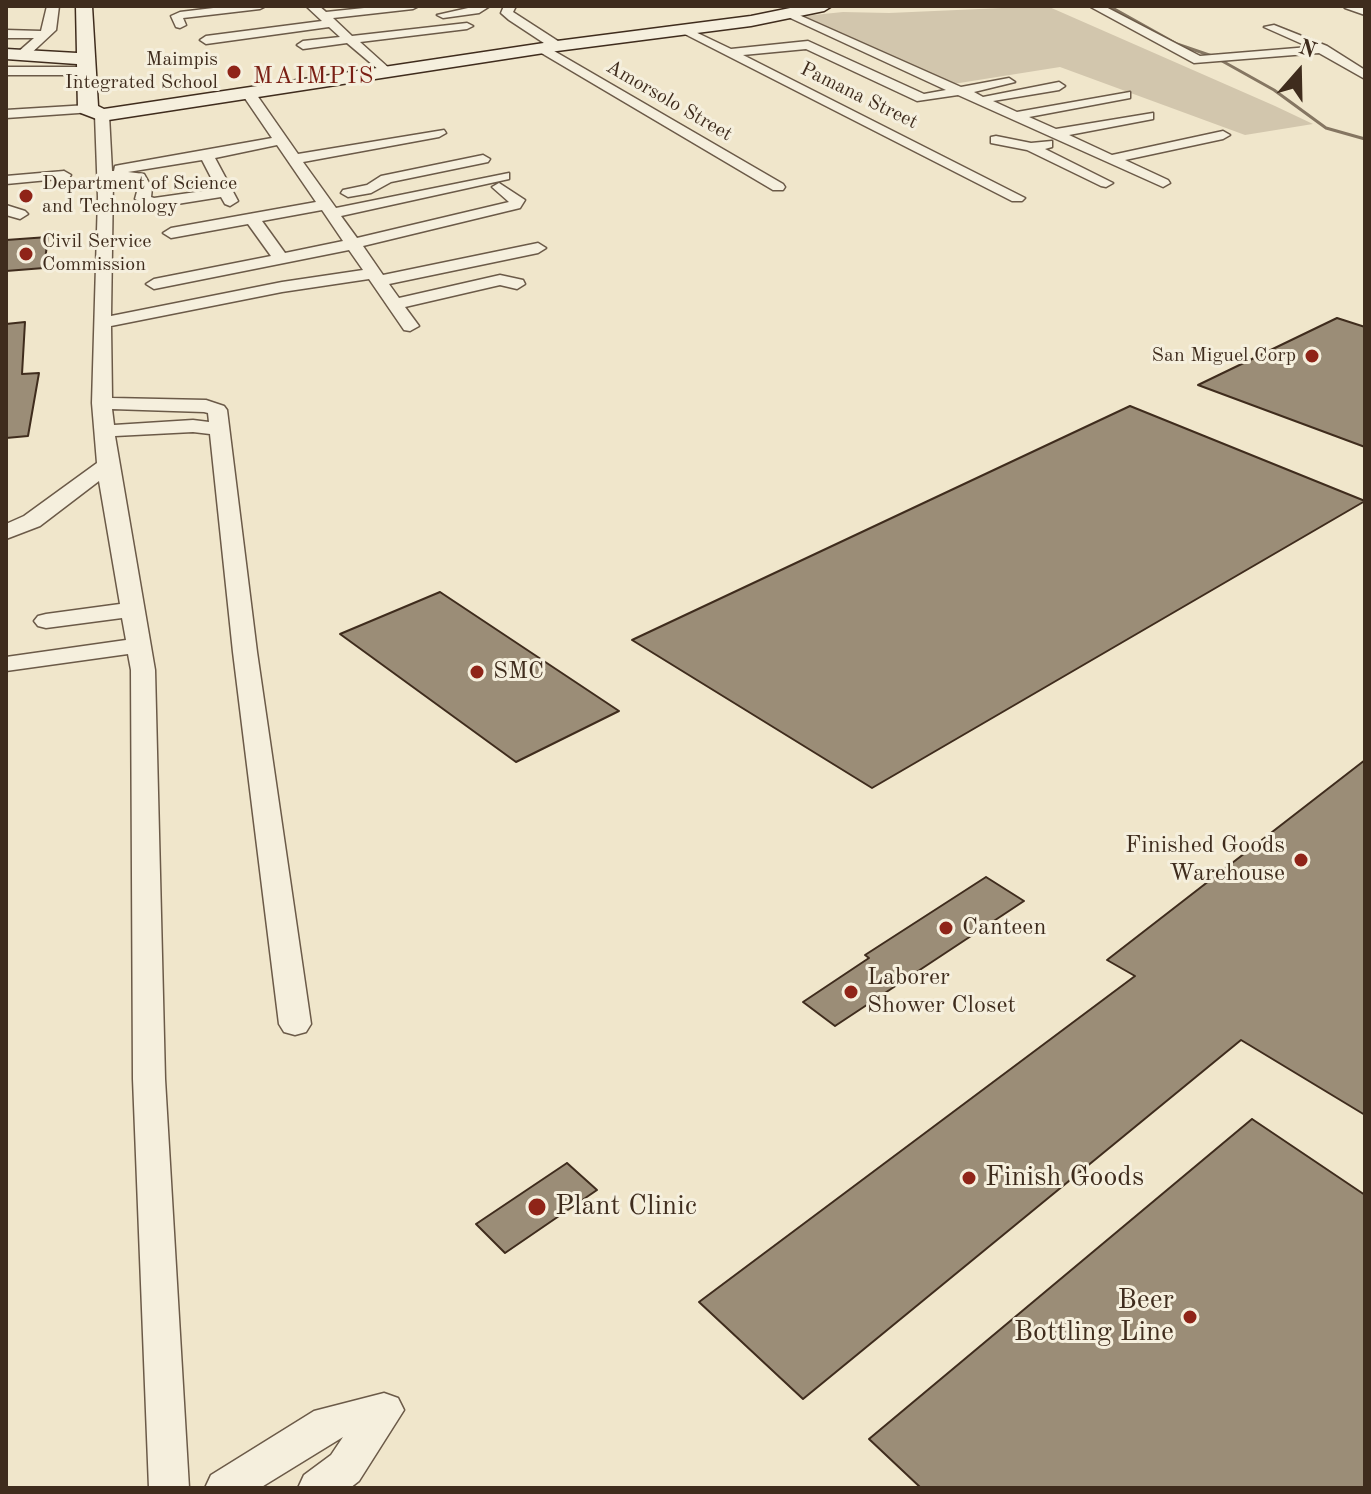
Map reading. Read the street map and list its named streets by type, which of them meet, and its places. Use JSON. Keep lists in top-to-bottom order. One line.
{"streets":{"street":["Pamana Street","Amorsolo Street"]},"districts":["MAIMPIS"],"places":["Maimpis Integrated School","Department of Science and Technology","Civil Service Commission","San Miguel Corp","SMC","Finished Goods Warehouse","Canteen","Laborer Shower Closet","Finish Goods","Plant Clinic","Beer Bottling Line"],"north":"top"}
